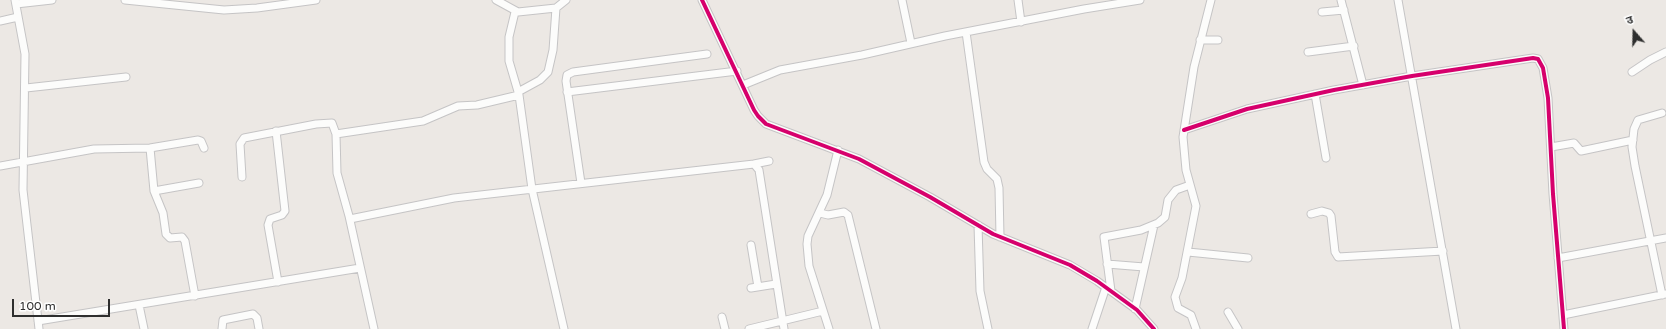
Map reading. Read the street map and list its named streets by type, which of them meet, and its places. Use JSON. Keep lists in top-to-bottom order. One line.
{"scale_bar":"100 m","north":"top"}
